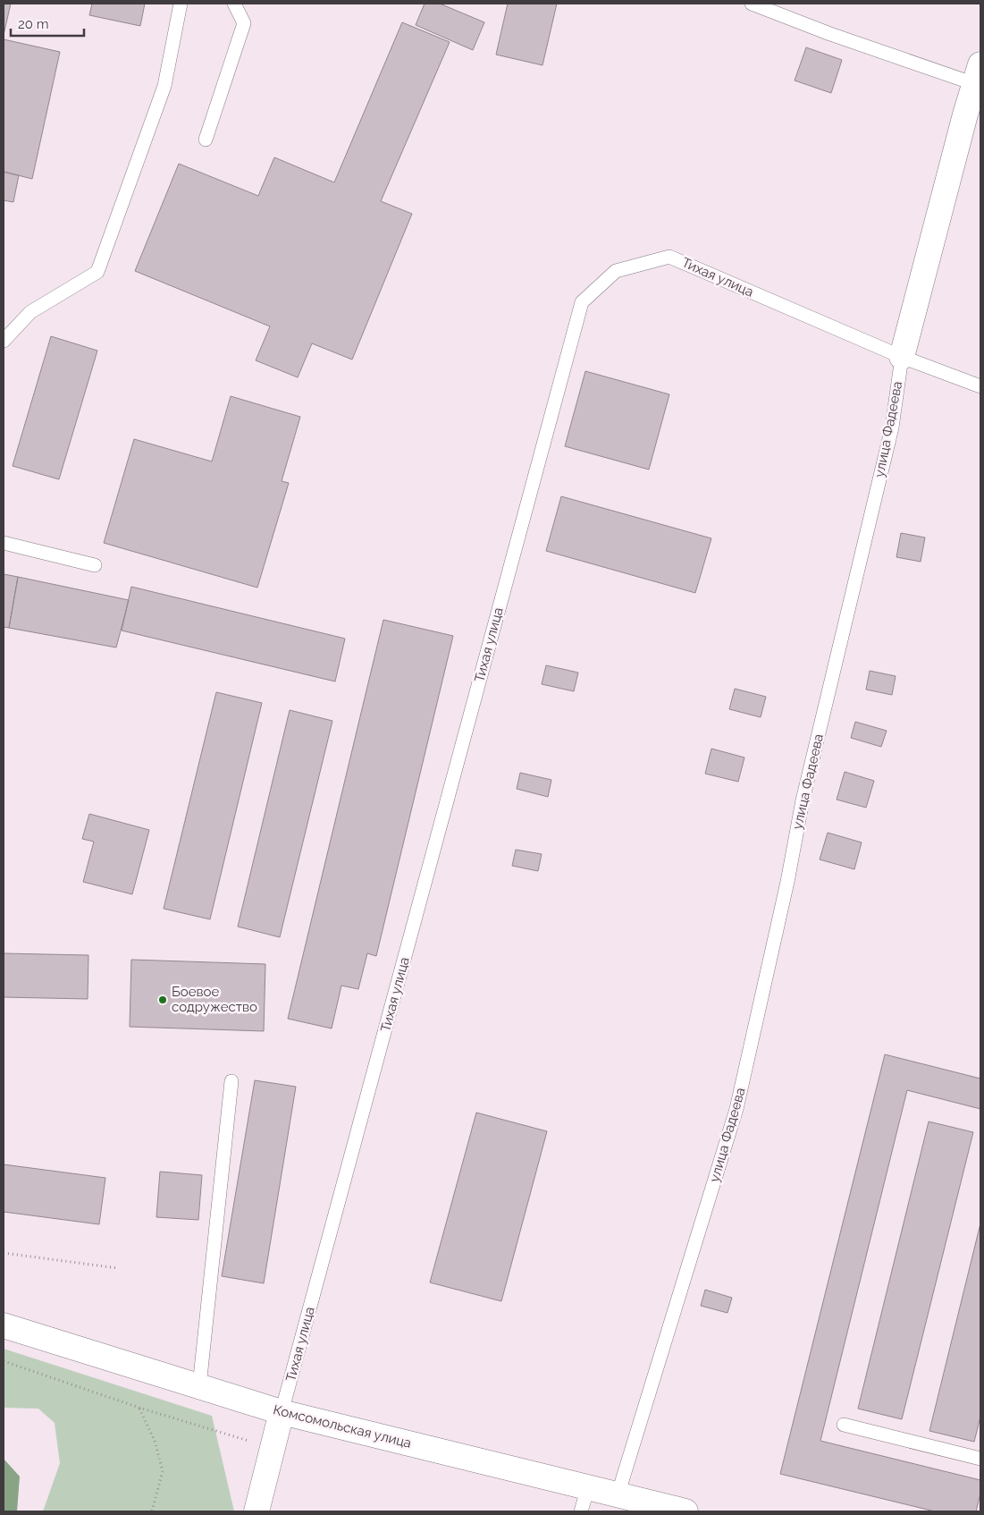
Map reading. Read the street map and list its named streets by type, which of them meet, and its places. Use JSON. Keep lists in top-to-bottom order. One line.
{"streets":{"street":["улица Фадеева","Комсомольская улица"],"lane":["Тихая улица"]},"crossings":[["Тихая улица","улица Фадеева"],["Тихая улица","Комсомольская улица"],["улица Фадеева","Комсомольская улица"]],"places":["Боевое содружество"],"scale_bar":"20 m"}
